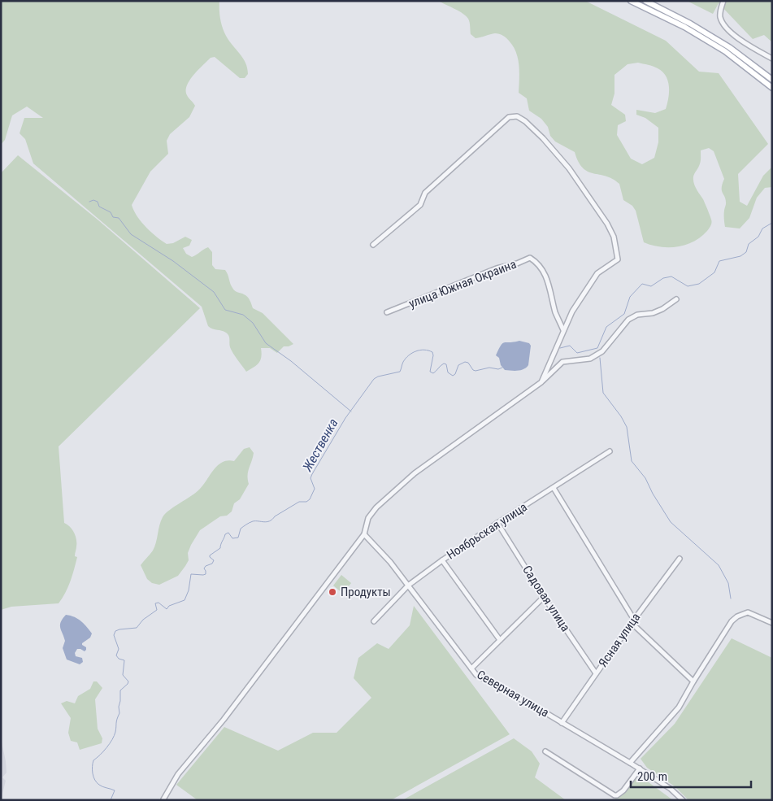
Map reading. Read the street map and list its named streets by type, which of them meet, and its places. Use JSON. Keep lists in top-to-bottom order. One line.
{"streets":{"street":["улица Южная Окраина","Ноябрьская улица","Садовая улица","Ясная улица","Северная улица"]},"crossings":[["Ноябрьская улица","Садовая улица"],["Ноябрьская улица","Северная улица"],["Садовая улица","Ясная улица"],["Ясная улица","Северная улица"]],"water":["Жественка"],"places":["Продукты"],"scale_bar":"200 m"}
